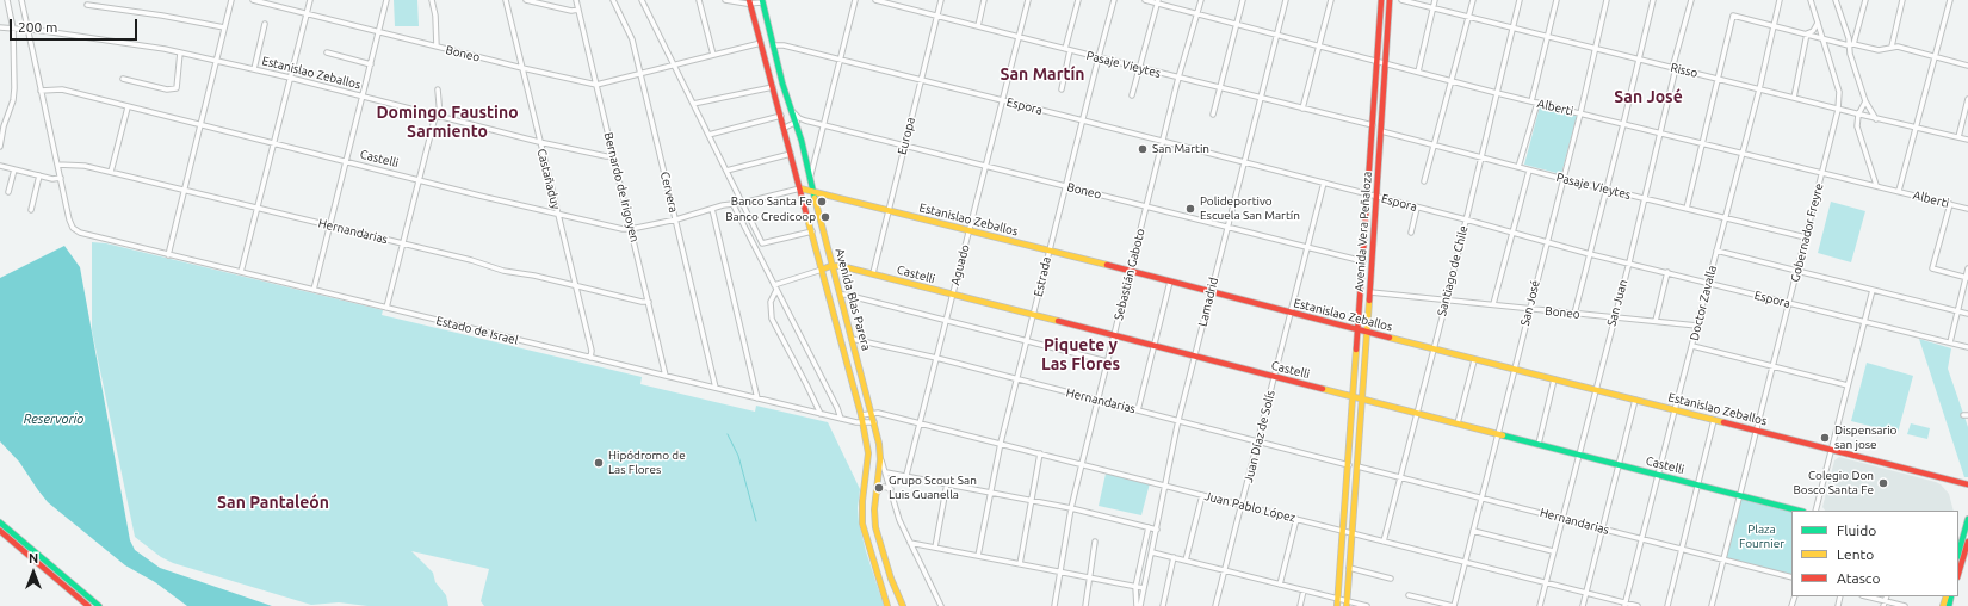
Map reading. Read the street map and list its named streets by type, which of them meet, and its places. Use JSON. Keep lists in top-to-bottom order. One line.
{"streets":{"main road":["Estanislao Zeballos","Castelli","Avenida Vera Peñaloza","Avenida Blas Parera"],"street":["Boneo","Pasaje Vieytes","Risso","Espora","Alberti","Europa","Castañaduy","Bernardo de Irigoyen","Cervera","Hernandarias","Gobernador Freyre","Aguado","Santiago de Chile","Sebastián Gaboto","Estrada","Lamadrid","San José","San Juan","Doctor Zavalla","Estado de Israel","Juan Díaz de Solís","Juan Pablo López"]},"crossings":[["Boneo","Europa"],["Boneo","Castañaduy"],["Boneo","Bernardo de Irigoyen"],["Boneo","Cervera"],["Boneo","Avenida Vera Peñaloza"],["Boneo","Aguado"],["Boneo","Santiago de Chile"],["Boneo","Sebastián Gaboto"],["Boneo","Estrada"],["Boneo","Avenida Blas Parera"],["Boneo","Lamadrid"],["Boneo","San José"],["Boneo","San Juan"],["Boneo","Doctor Zavalla"],["Boneo","Juan Díaz de Solís"],["Pasaje Vieytes","Europa"],["Pasaje Vieytes","Avenida Vera Peñaloza"],["Pasaje Vieytes","Gobernador Freyre"],["Pasaje Vieytes","Aguado"],["Pasaje Vieytes","Santiago de Chile"],["Pasaje Vieytes","Sebastián Gaboto"],["Pasaje Vieytes","Estrada"],["Pasaje Vieytes","Lamadrid"],["Pasaje Vieytes","San José"],["Pasaje Vieytes","San Juan"],["Pasaje Vieytes","Doctor Zavalla"],["Risso","Gobernador Freyre"],["Risso","Santiago de Chile"],["Risso","San José"],["Risso","San Juan"],["Risso","Doctor Zavalla"],["Estanislao Zeballos","Europa"],["Estanislao Zeballos","Castelli"],["Estanislao Zeballos","Castañaduy"],["Estanislao Zeballos","Bernardo de Irigoyen"],["Estanislao Zeballos","Avenida Vera Peñaloza"],["Estanislao Zeballos","Gobernador Freyre"],["Estanislao Zeballos","Aguado"],["Estanislao Zeballos","Santiago de Chile"],["Estanislao Zeballos","Sebastián Gaboto"],["Estanislao Zeballos","Estrada"],["Estanislao Zeballos","Avenida Blas Parera"],["Estanislao Zeballos","Lamadrid"],["Estanislao Zeballos","San José"],["Estanislao Zeballos","San Juan"],["Estanislao Zeballos","Doctor Zavalla"],["Estanislao Zeballos","Juan Díaz de Solís"],["Espora","Europa"],["Espora","Avenida Vera Peñaloza"],["Espora","Gobernador Freyre"],["Espora","Aguado"],["Espora","Santiago de Chile"],["Espora","Sebastián Gaboto"],["Espora","Estrada"],["Espora","Avenida Blas Parera"],["Espora","Lamadrid"],["Espora","San José"],["Espora","San Juan"],["Espora","Doctor Zavalla"],["Espora","Juan Díaz de Solís"],["Alberti","Avenida Vera Peñaloza"],["Alberti","Gobernador Freyre"],["Alberti","Santiago de Chile"],["Alberti","Sebastián Gaboto"],["Alberti","Lamadrid"],["Alberti","San José"],["Alberti","San Juan"],["Alberti","Doctor Zavalla"],["Europa","Castelli"],["Castelli","Castañaduy"],["Castelli","Bernardo de Irigoyen"],["Castelli","Cervera"],["Castelli","Avenida Vera Peñaloza"],["Castelli","Gobernador Freyre"],["Castelli","Aguado"],["Castelli","Santiago de Chile"],["Castelli","Sebastián Gaboto"],["Castelli","Estrada"],["Castelli","Avenida Blas Parera"],["Castelli","Lamadrid"],["Castelli","San José"],["Castelli","San Juan"],["Castelli","Doctor Zavalla"],["Castelli","Juan Díaz de Solís"],["Castañaduy","Hernandarias"],["Castañaduy","Estado de Israel"],["Bernardo de Irigoyen","Hernandarias"],["Bernardo de Irigoyen","Estado de Israel"],["Cervera","Estado de Israel"],["Hernandarias","Avenida Vera Peñaloza"],["Hernandarias","Gobernador Freyre"],["Hernandarias","Aguado"],["Hernandarias","Santiago de Chile"],["Hernandarias","Sebastián Gaboto"],["Hernandarias","Estrada"],["Hernandarias","Avenida Blas Parera"],["Hernandarias","Lamadrid"],["Hernandarias","San José"],["Hernandarias","San Juan"],["Hernandarias","Doctor Zavalla"],["Hernandarias","Juan Díaz de Solís"],["Avenida Vera Peñaloza","Juan Pablo López"],["Aguado","Juan Pablo López"],["Santiago de Chile","Juan Pablo López"],["Sebastián Gaboto","Juan Pablo López"],["Estrada","Juan Pablo López"],["Avenida Blas Parera","Estado de Israel"],["Avenida Blas Parera","Juan Pablo López"],["Lamadrid","Juan Pablo López"],["San José","Juan Pablo López"],["San Juan","Juan Pablo López"],["Doctor Zavalla","Juan Pablo López"],["Juan Díaz de Solís","Juan Pablo López"]],"districts":["San Martín","San José","Domingo Faustino Sarmiento","Piquete y Las Flores","San Pantaleón"],"water":["Reservorio"],"parks":["Plaza Fournier"],"places":["San Martin","Banco Santa Fe","Polideportivo Escuela San Martín","Banco Credicoop","Dispensario san jose","Hipódromo de Las Flores","Colegio Don Bosco Santa Fe","Grupo Scout San Luis Guanella"],"legend":["Fluido","Lento","Atasco"],"scale_bar":"200 m","north":"top"}
